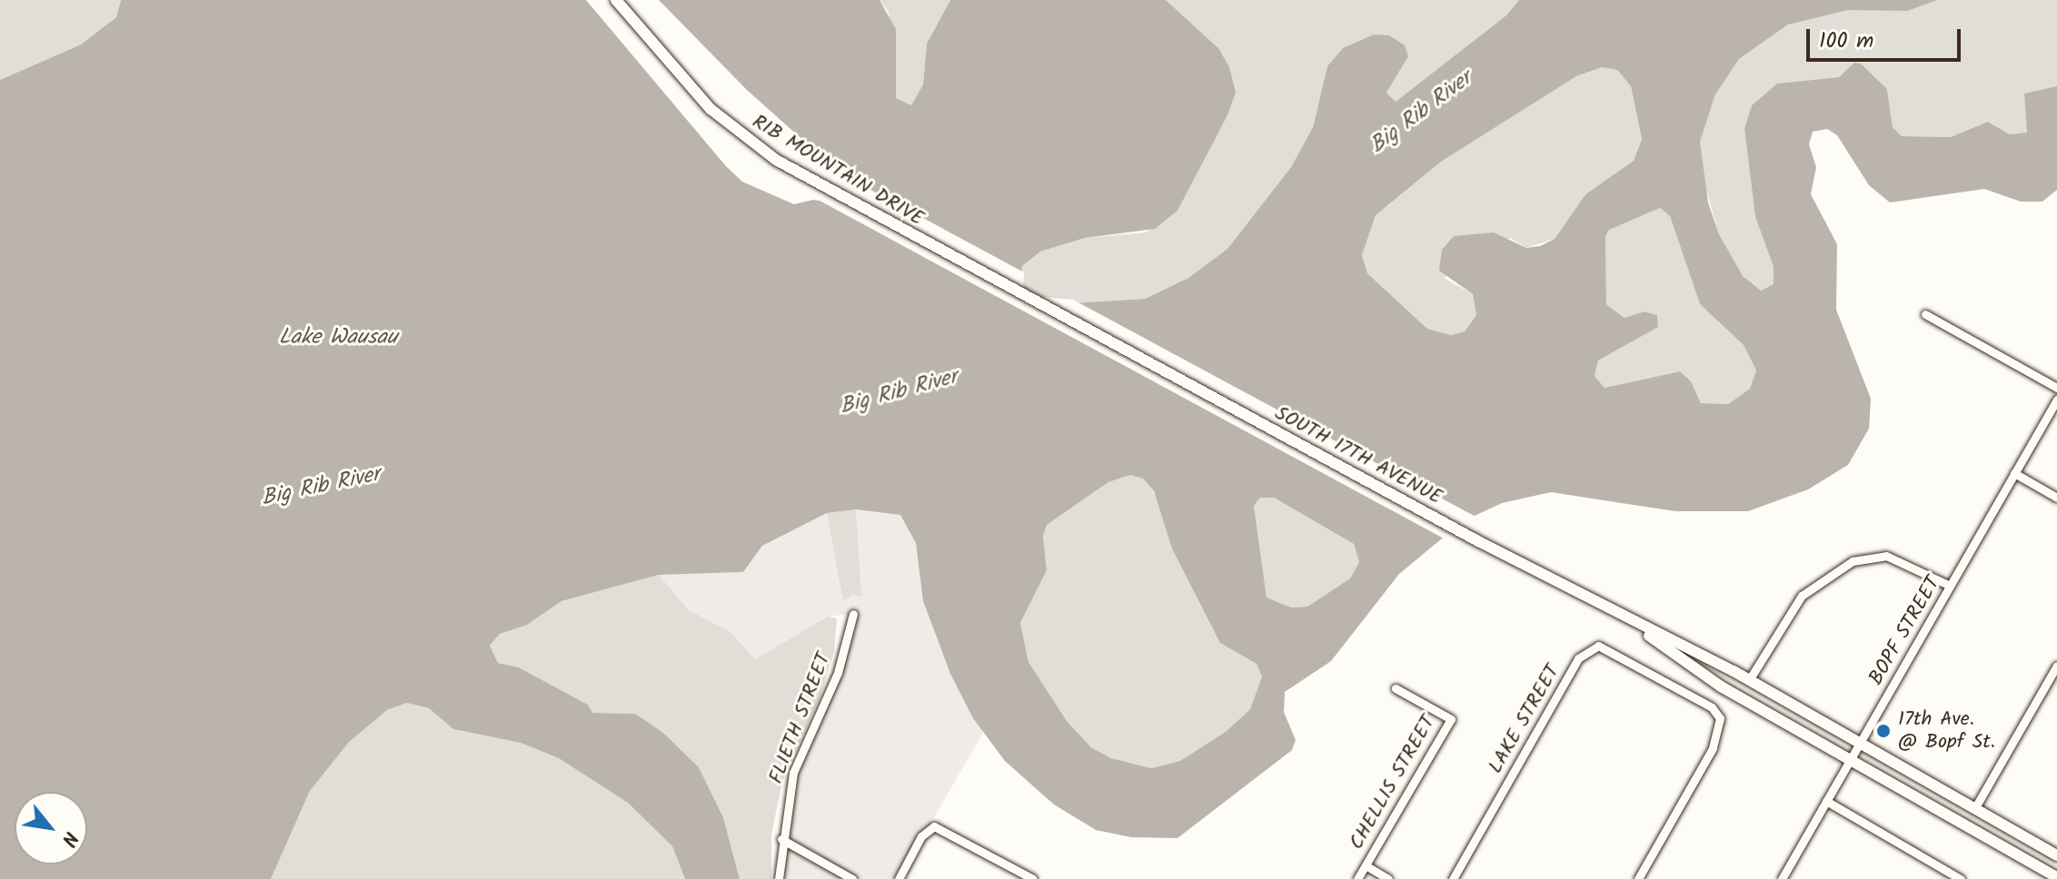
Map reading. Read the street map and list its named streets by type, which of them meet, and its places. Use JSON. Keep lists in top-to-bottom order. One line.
{"streets":{"main road":["RIB MOUNTAIN DRIVE","SOUTH 17TH AVENUE"],"street":["BOPF STREET","FLIETH STREET","LAKE STREET","CHELLIS STREET"]},"crossings":[["RIB MOUNTAIN DRIVE","SOUTH 17TH AVENUE"],["SOUTH 17TH AVENUE","BOPF STREET"]],"water":["Big Rib River","Lake Wausau"],"places":["17th Ave. @ Bopf St."],"scale_bar":"100 m","north":"bottom right"}
